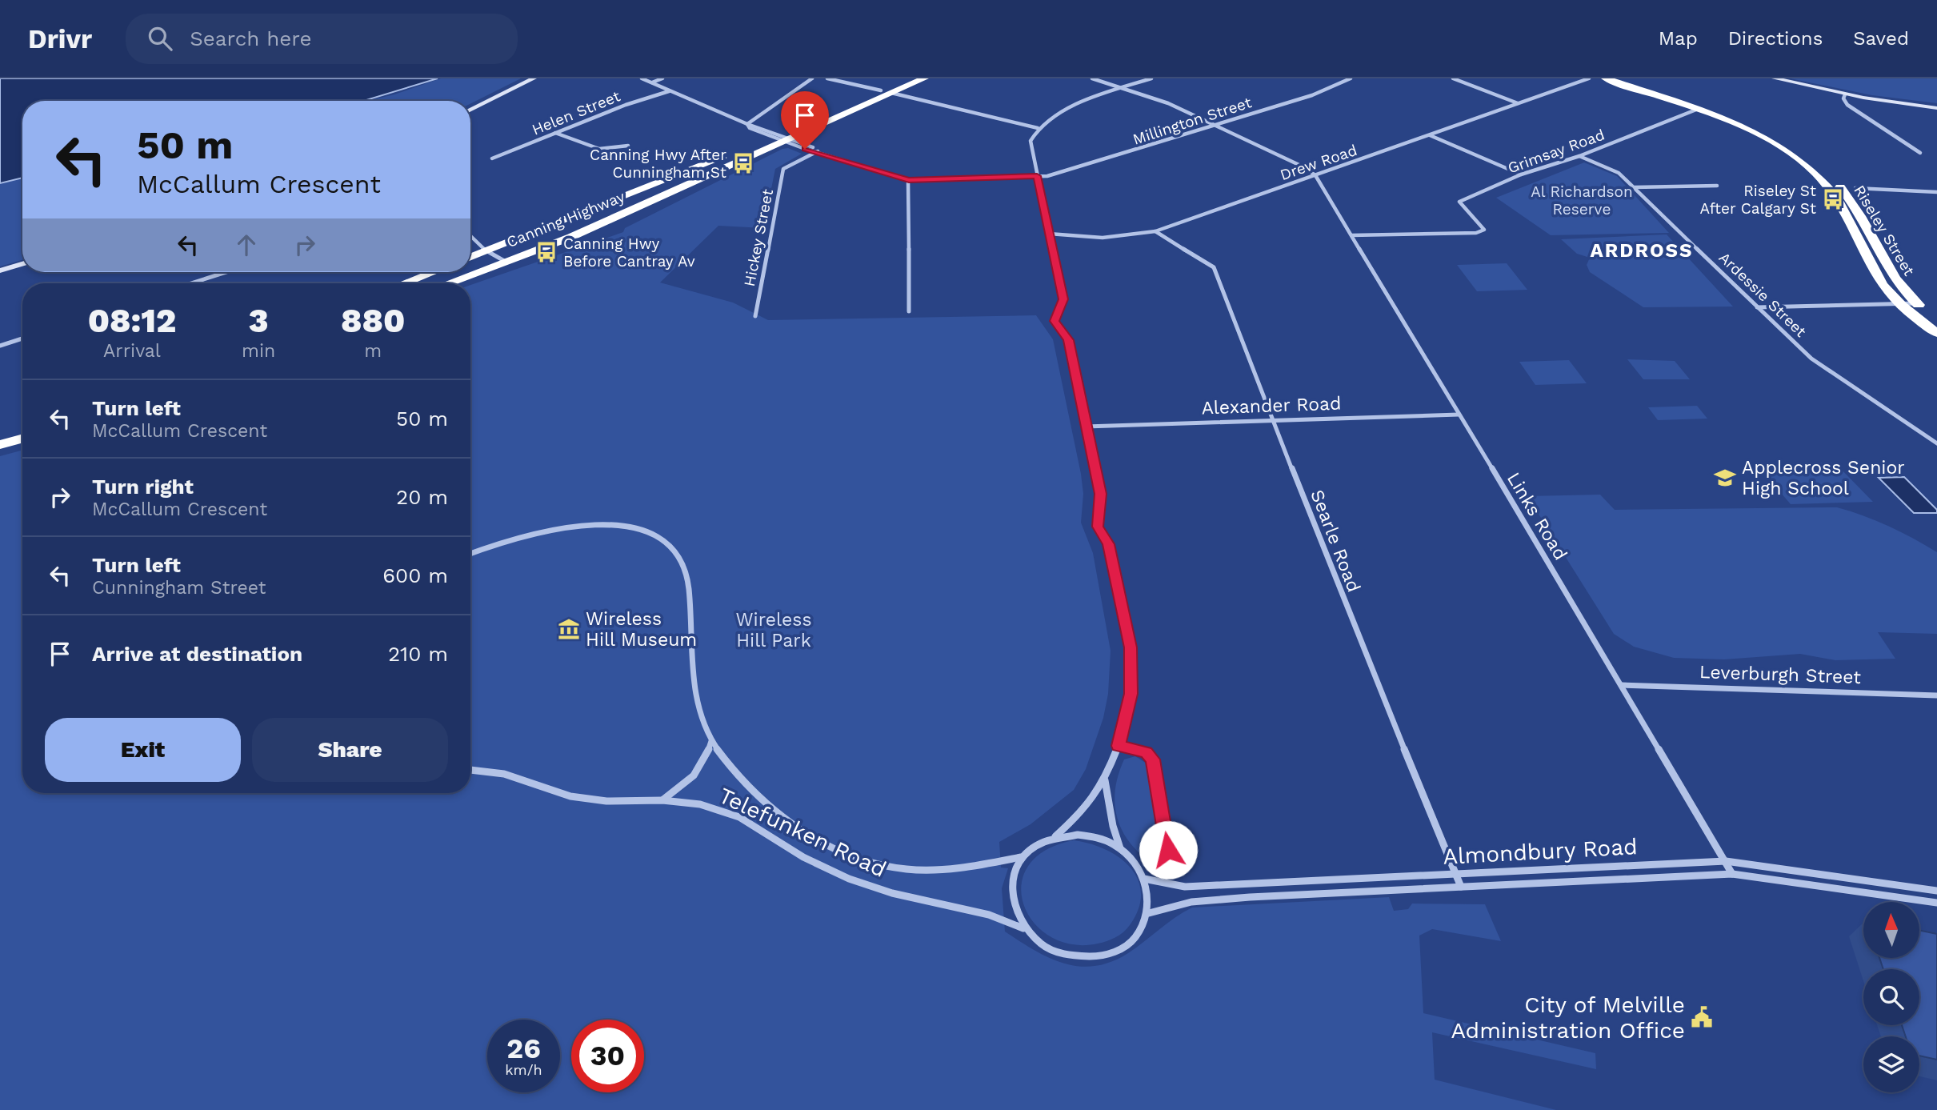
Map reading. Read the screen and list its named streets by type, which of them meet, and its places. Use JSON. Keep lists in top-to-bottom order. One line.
{"streets":{"highway":["Canning Highway","Riseley Street"],"street":["Helen Street","Millington Street","Grimsay Road","Drew Road","Hickey Street","Ardessie Street","Alexander Road","Links Road","Searle Road","Leverburgh Street","Telefunken Road","Almondbury Road"]},"crossings":[["Millington Street","Hickey Street"],["Grimsay Road","Riseley Street"],["Grimsay Road","Ardessie Street"],["Grimsay Road","Links Road"],["Drew Road","Links Road"],["Drew Road","Searle Road"],["Alexander Road","Links Road"],["Alexander Road","Searle Road"],["Links Road","Leverburgh Street"],["Links Road","Almondbury Road"],["Searle Road","Almondbury Road"],["Telefunken Road","Almondbury Road"]],"districts":["ARDROSS"],"parks":["Al Richardson Reserve","Wireless Hill Park"],"places":{"bus stop":["Canning Hwy After Cunningham St","Riseley St After Calgary St","Canning Hwy Before Cantray Av"],"school or university":["Applecross Senior High School"],"museum":["Wireless Hill Museum"],"public building":["City of Melville Administration Office"]},"north":"top","page":{"header":"Drivr","search":"Search here","nav":["Map","Directions","Saved"],"turn":["50 m","McCallum Crescent"],"eta":["08:12","Arrival","3","min","880","m"],"list":[{"name":"Turn left","note":"McCallum Crescent","value":"50 m"},{"name":"Turn right","note":"McCallum Crescent","value":"20 m"},{"name":"Turn left","note":"Cunningham Street","value":"600 m"},{"name":"Arrive at destination","value":"210 m"}],"buttons":["Exit","Share"],"speed":"26 km/h","limit":"30"}}
